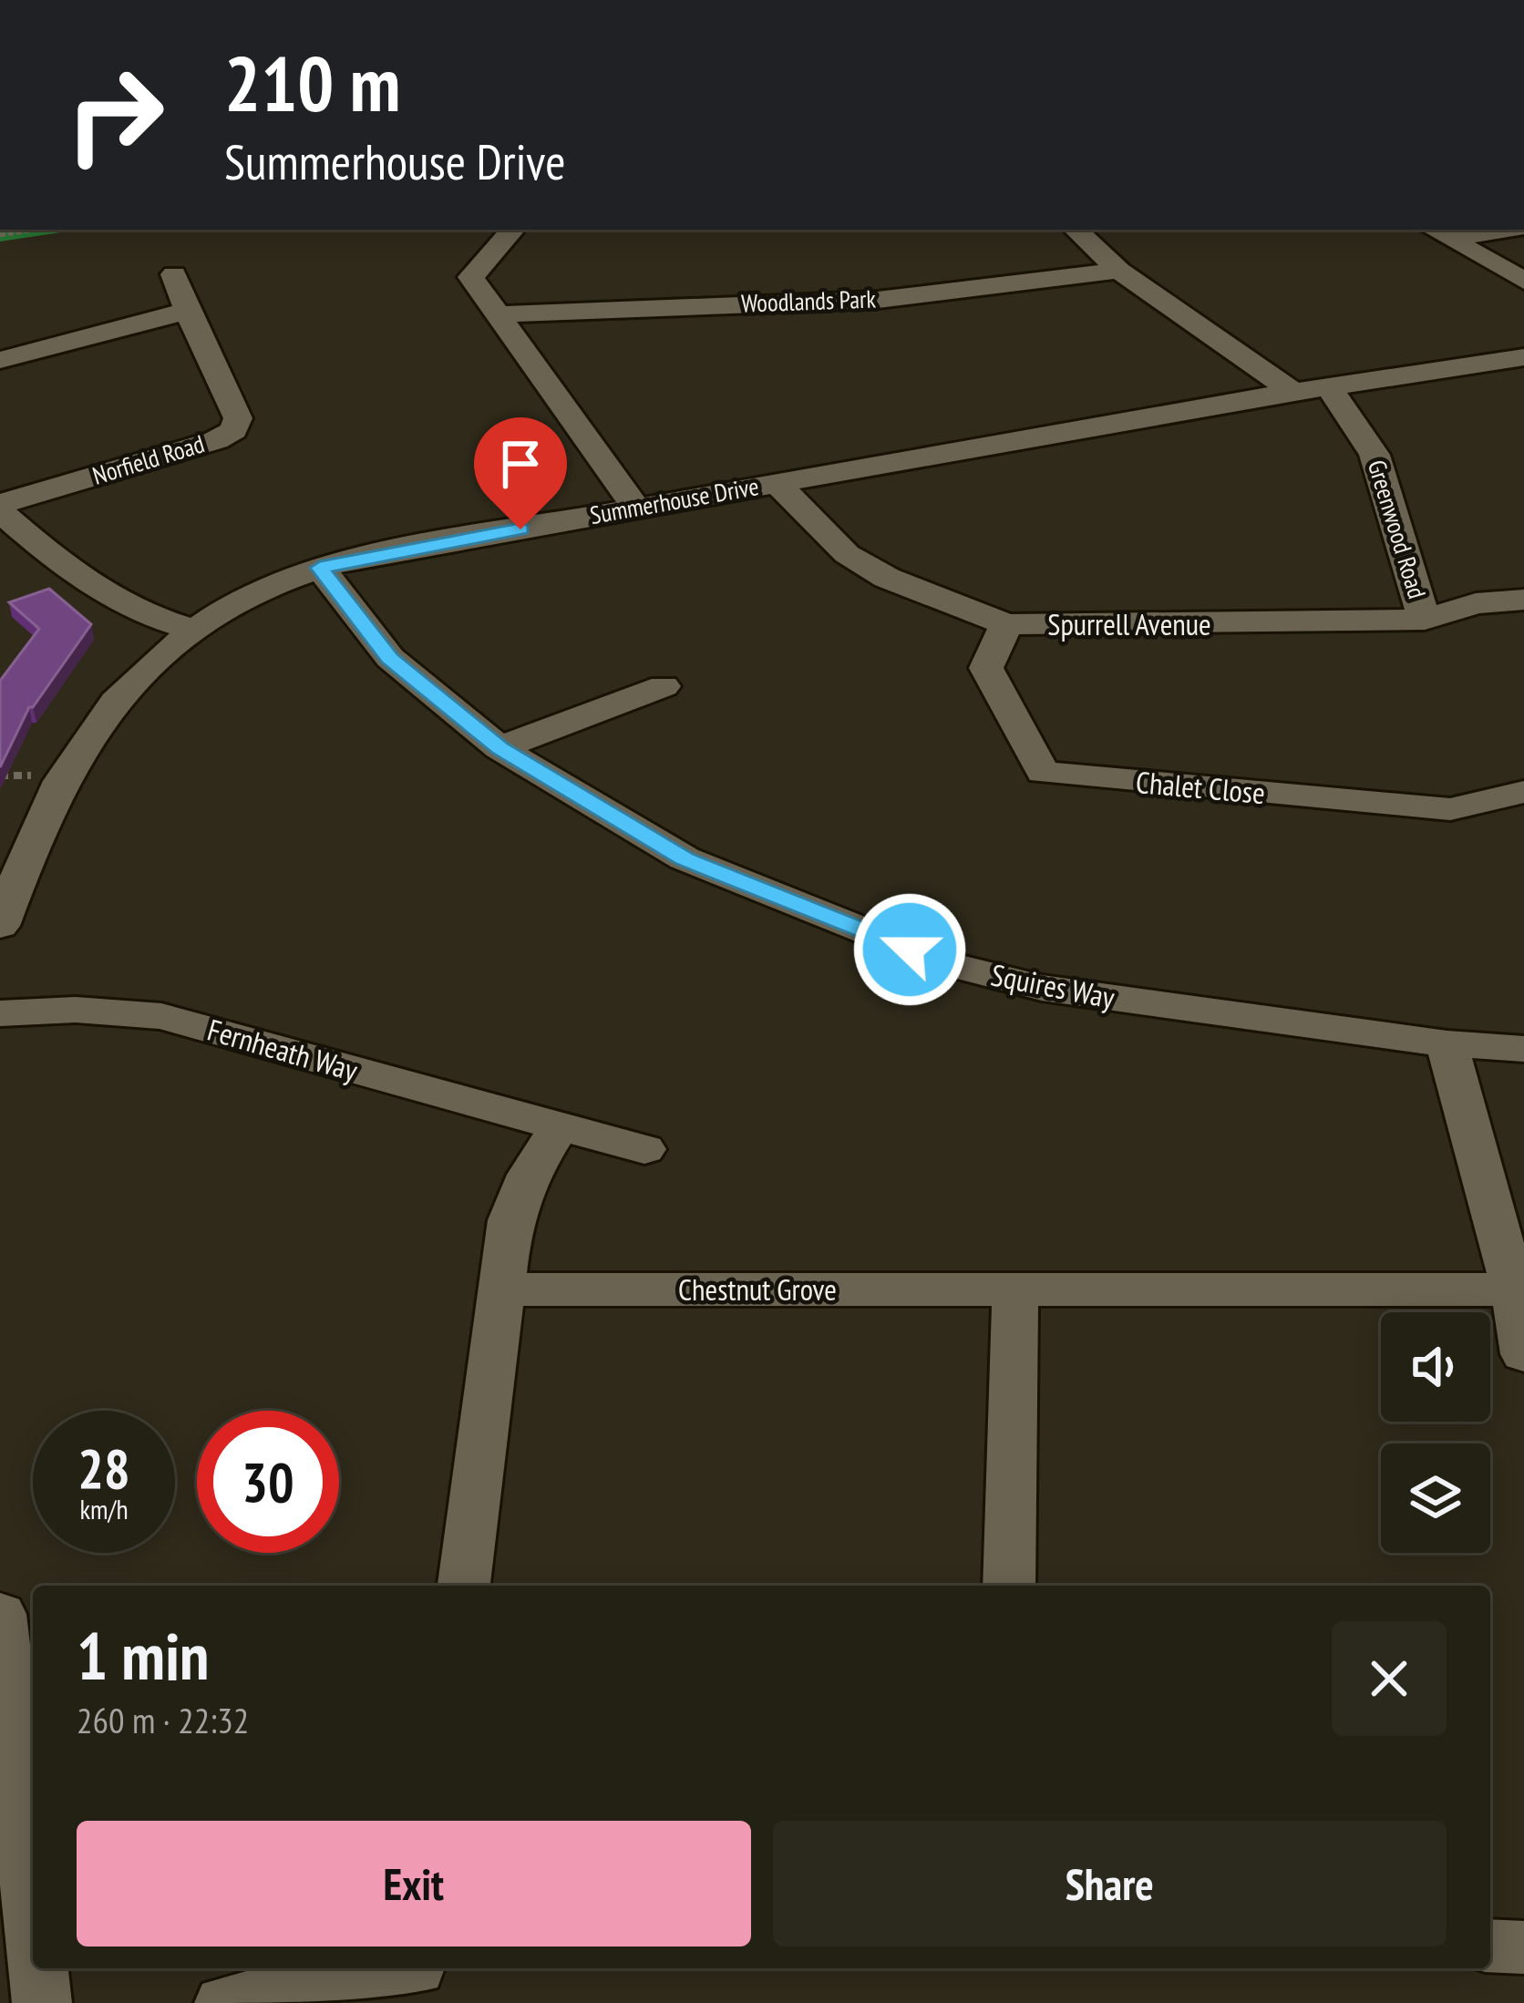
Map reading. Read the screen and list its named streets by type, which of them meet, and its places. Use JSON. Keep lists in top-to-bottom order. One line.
{"streets":{"street":["Woodlands Park","Norfield Road","Summerhouse Drive","Greenwood Road","Spurrell Avenue","Chalet Close","Squires Way","Fernheath Way","Chestnut Grove"]},"crossings":[["Norfield Road","Summerhouse Drive"],["Summerhouse Drive","Greenwood Road"],["Summerhouse Drive","Spurrell Avenue"],["Summerhouse Drive","Squires Way"],["Greenwood Road","Spurrell Avenue"],["Spurrell Avenue","Chalet Close"]],"page":{"turn":["210 m","Summerhouse Drive"],"speed":"28 km/h","limit":"30","heading":["1 min","260 m · 22:32"],"buttons":["Exit","Share"]}}
